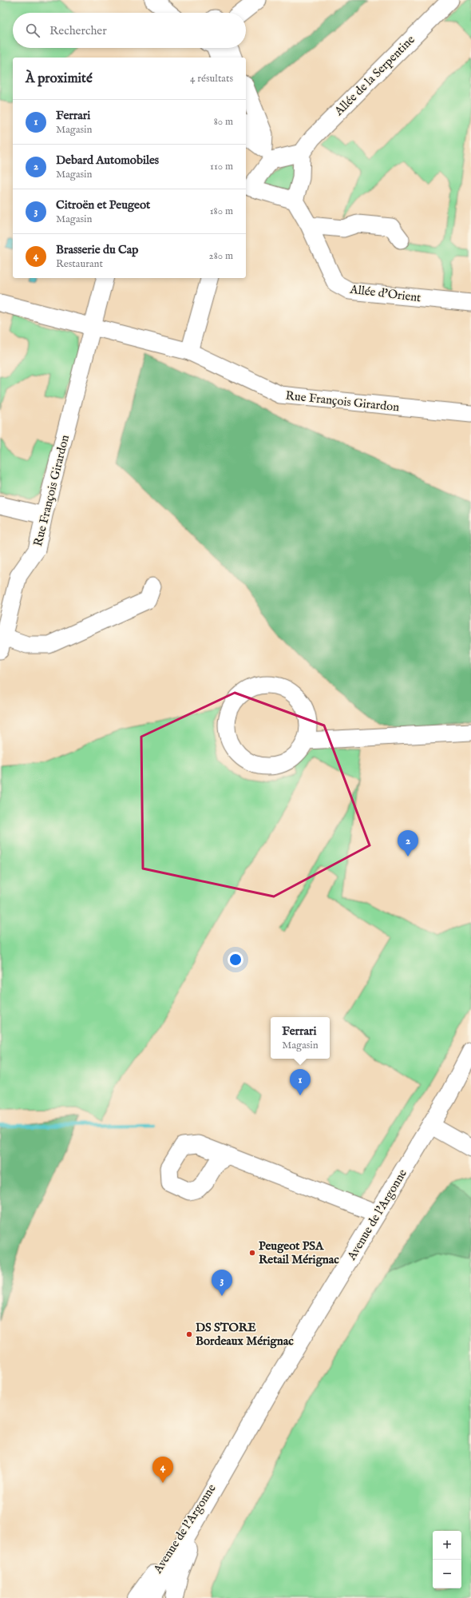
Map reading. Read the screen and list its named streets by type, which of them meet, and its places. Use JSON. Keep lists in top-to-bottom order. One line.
{"streets":{"main road":["Avenue de l'Argonne"],"street":["Allée de la Serpentine","Allée d'Orient","Rue François Girardon"]},"places":["Peugeot PSA Retail Mérignac","DS STORE Bordeaux Mérignac"],"page":{"search":"Rechercher","heading":["À proximité","4 résultats"],"list":[{"mark":"1","name":"Ferrari","note":"Magasin","value":"80 m"},{"mark":"2","name":"Debard Automobiles","note":"Magasin","value":"110 m"},{"mark":"3","name":"Citroën et Peugeot","note":"Magasin","value":"180 m"},{"mark":"4","name":"Brasserie du Cap","note":"Restaurant","value":"280 m"}],"pins":["2","1","3","4"],"popup":["Ferrari","Magasin"],"map_buttons":["+","−"]}}
